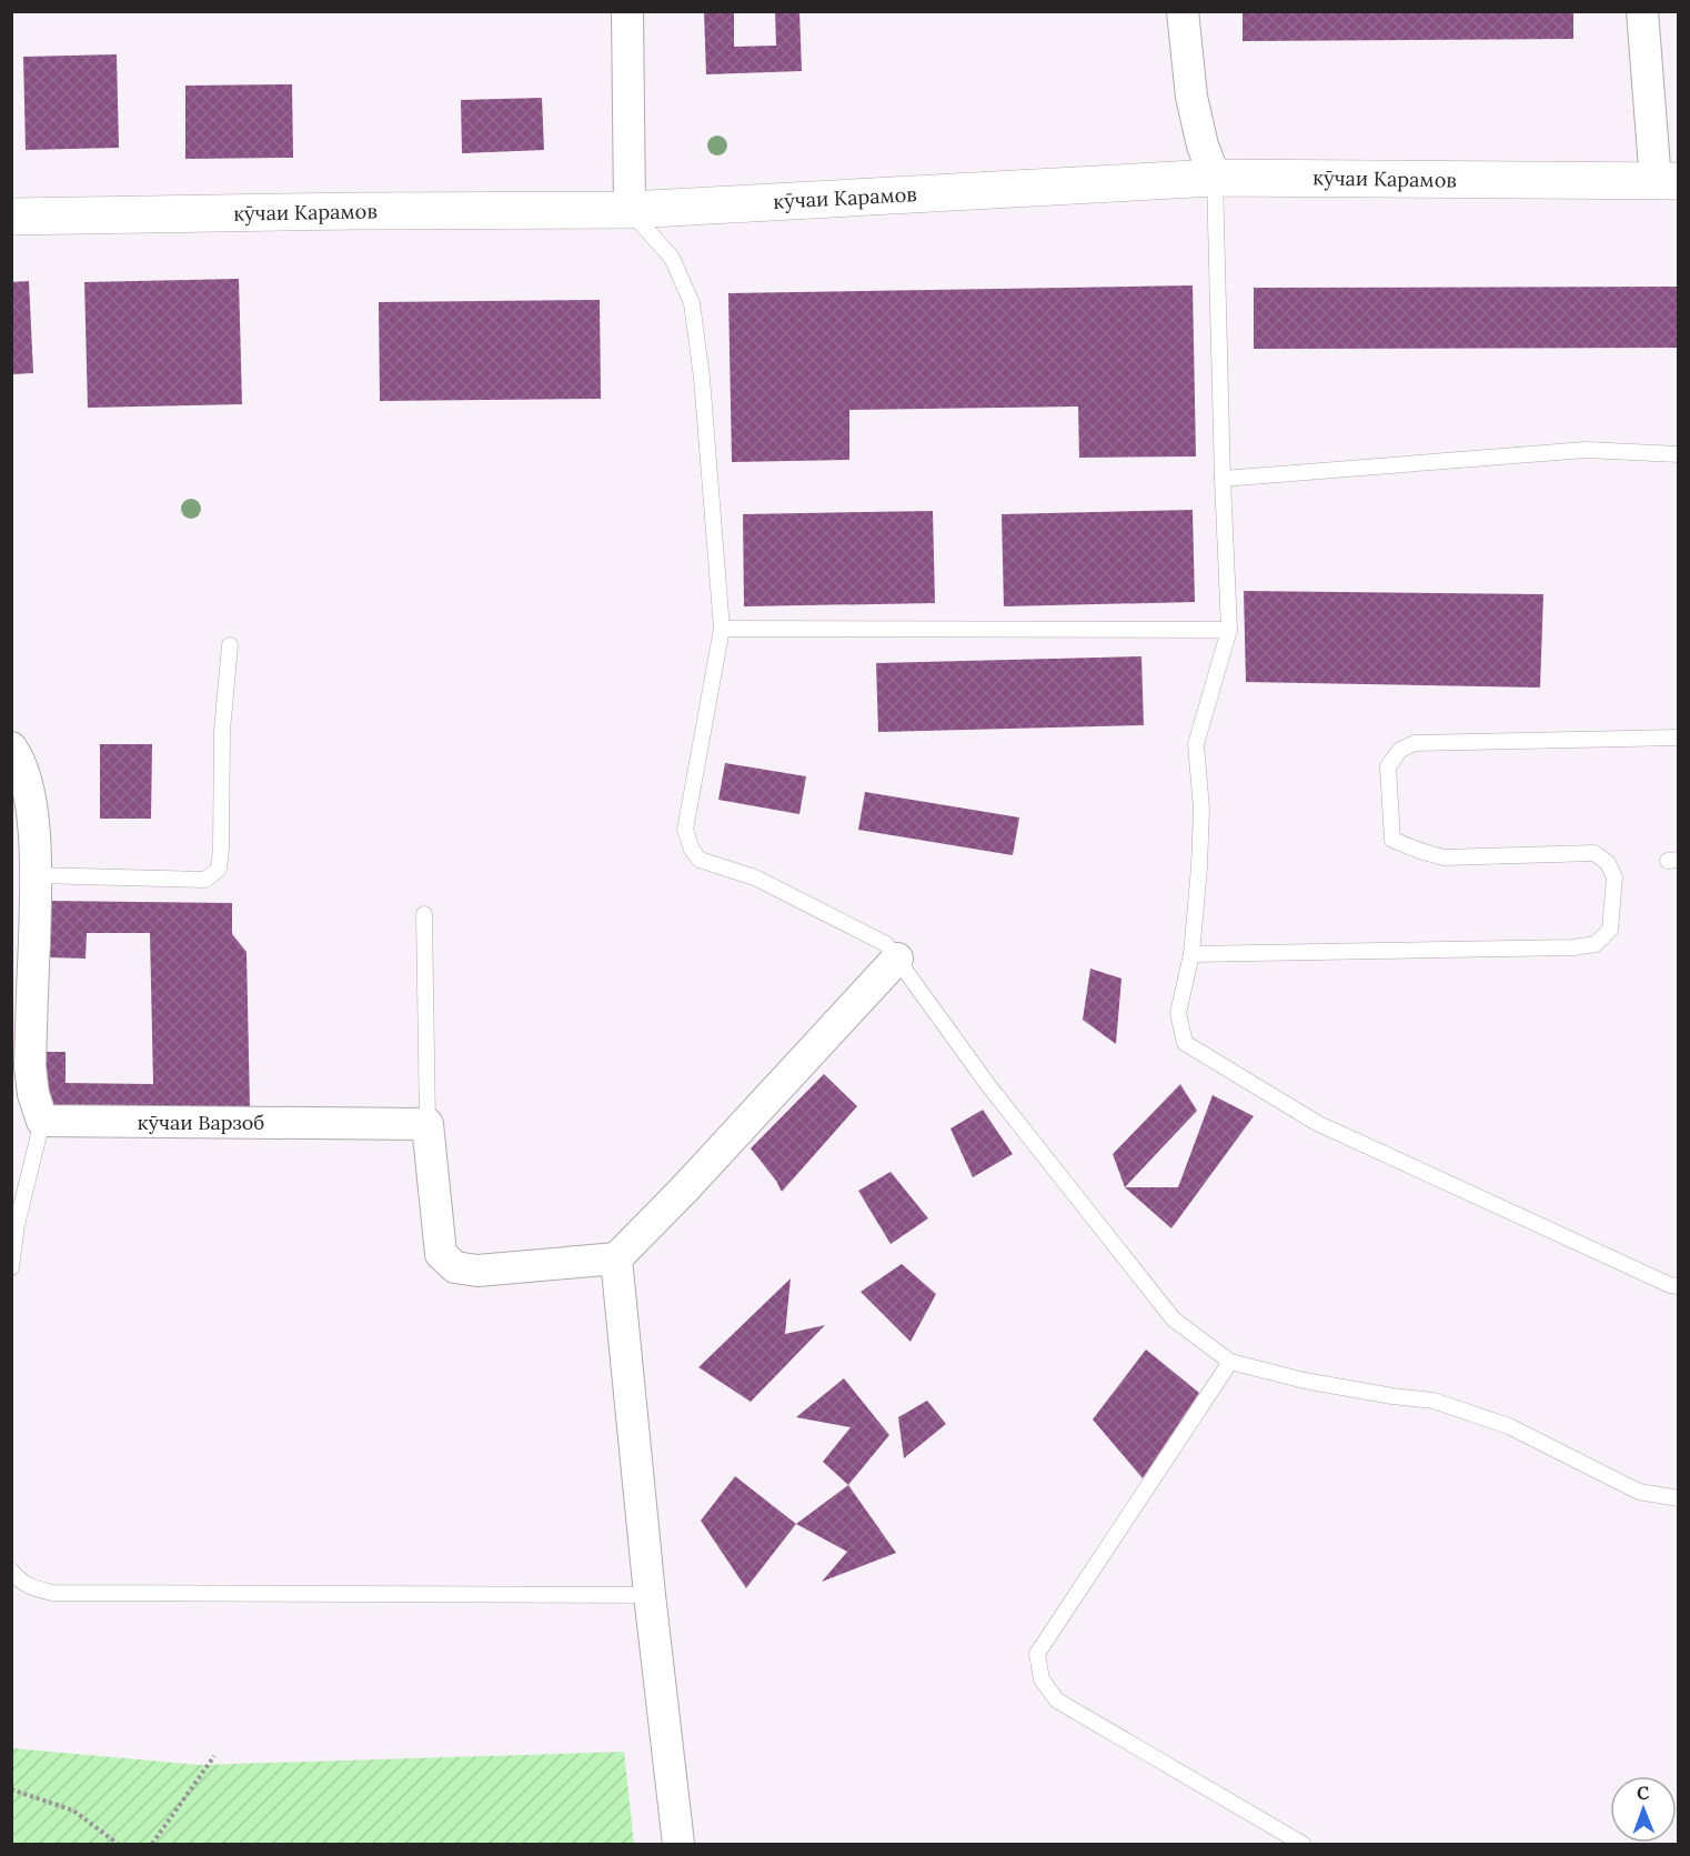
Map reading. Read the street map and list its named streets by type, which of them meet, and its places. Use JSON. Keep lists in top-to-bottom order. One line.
{"streets":{"main road":["кӯчаи Карамов"],"street":["кӯчаи Варзоб"]},"north":"top"}
